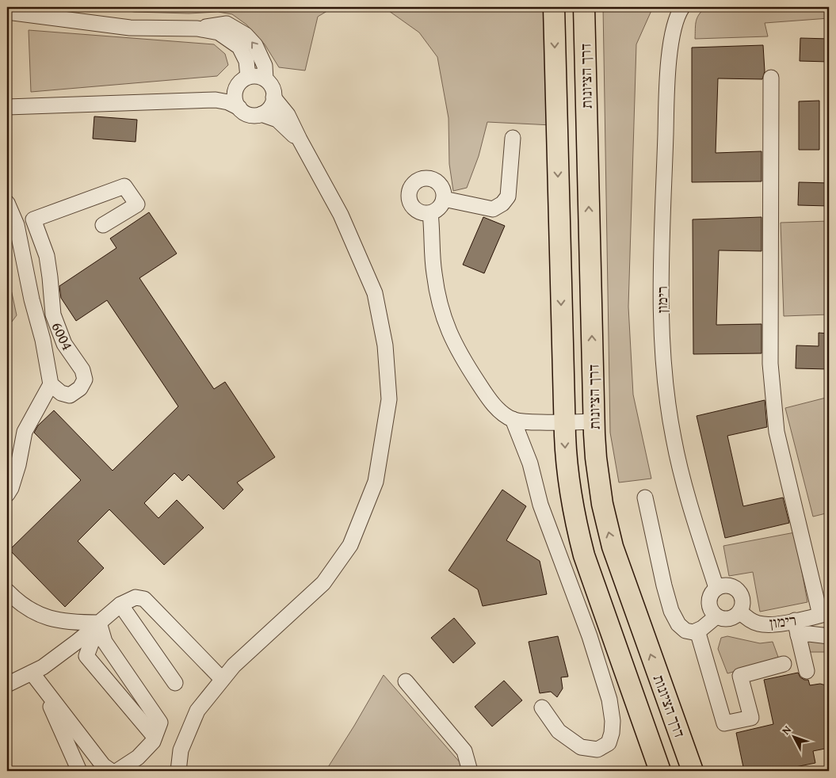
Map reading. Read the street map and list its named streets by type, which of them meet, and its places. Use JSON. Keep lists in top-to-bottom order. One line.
{"streets":{"highway":["דרך הציונות"],"street":["רימון","6004"]},"north":"top left"}
